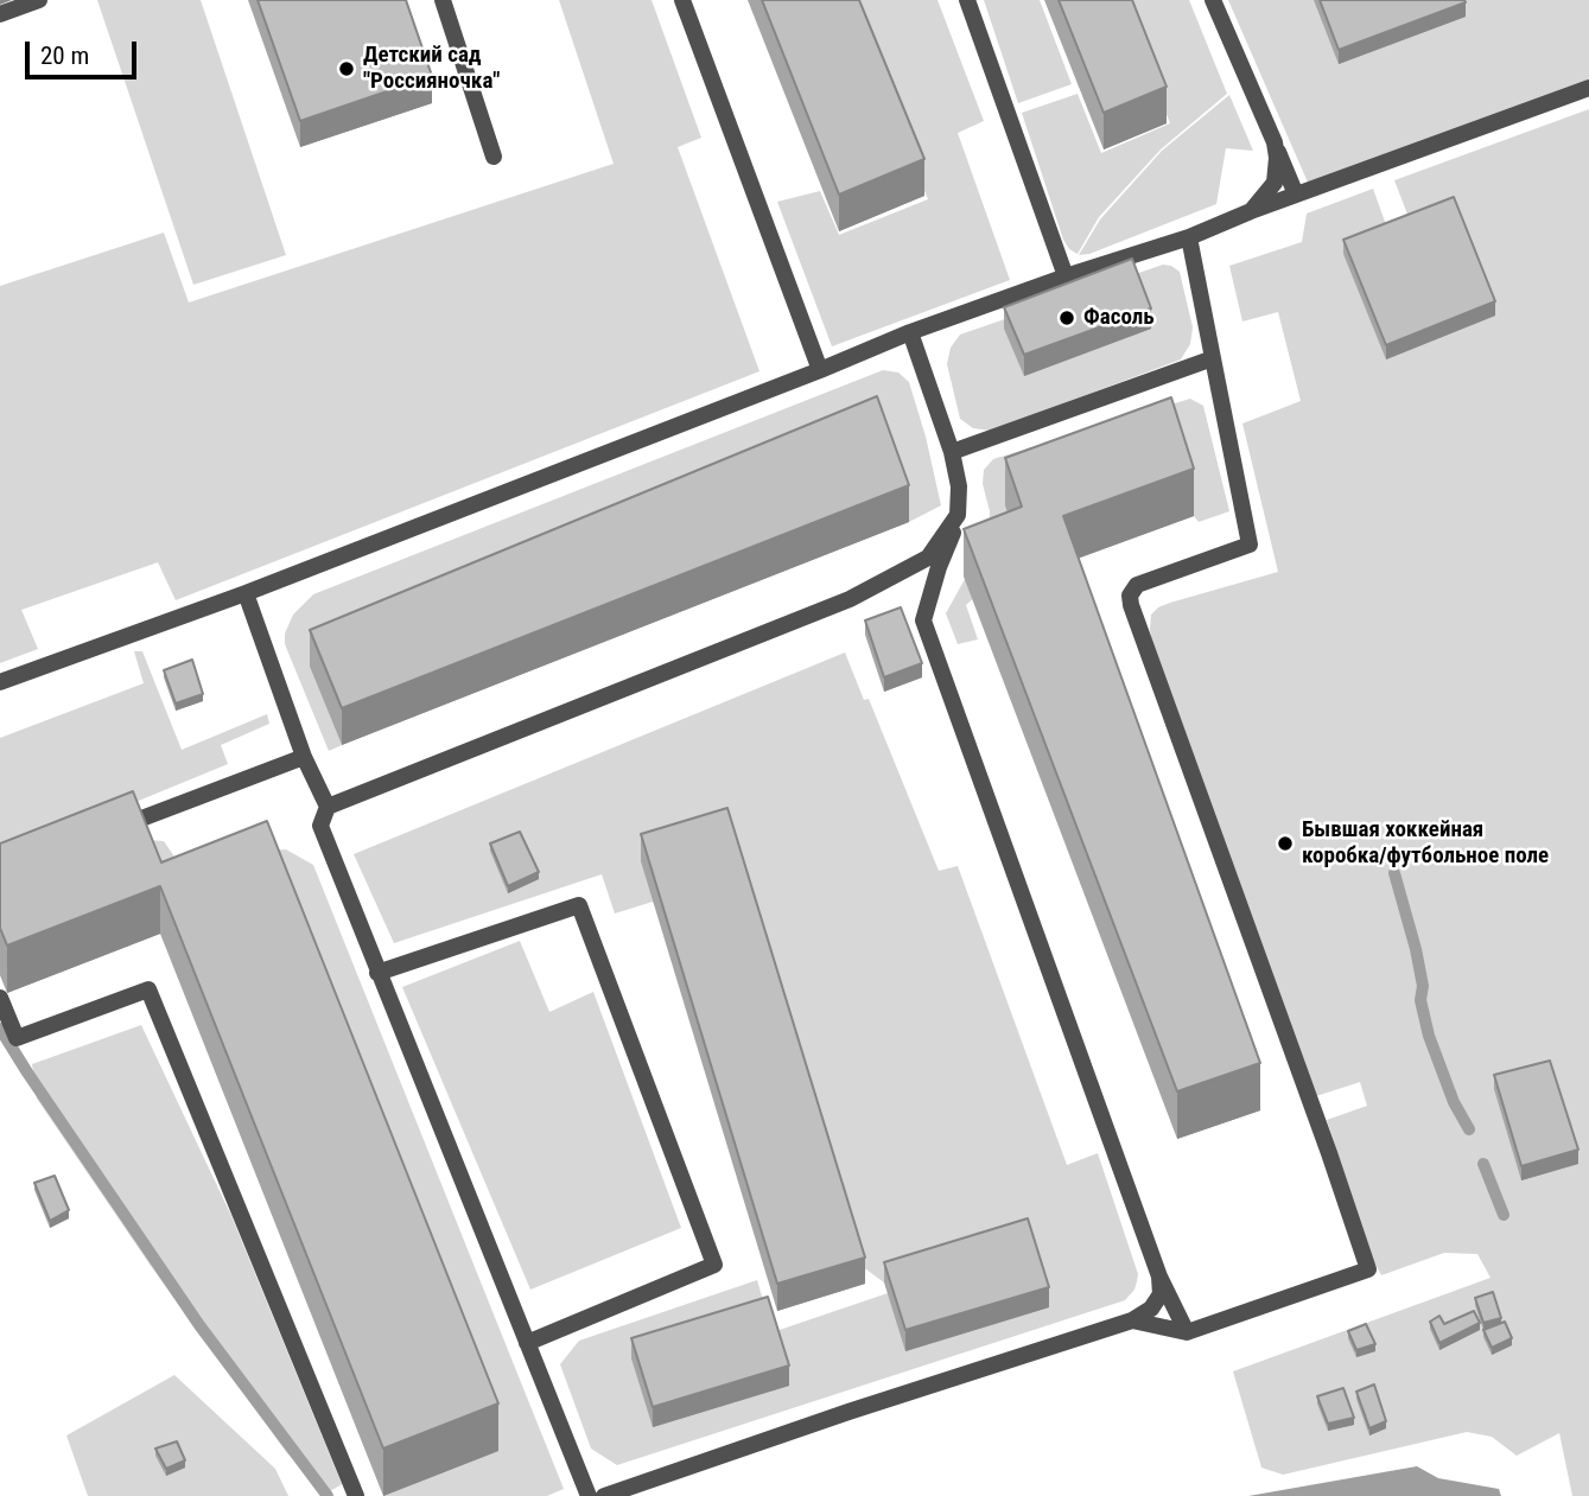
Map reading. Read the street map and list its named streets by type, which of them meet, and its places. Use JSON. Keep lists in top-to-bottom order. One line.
{"places":["Детский сад \"Россияночка\"","Фасоль","Бывшая хоккейная коробка/футбольное поле"],"scale_bar":"20 m"}
